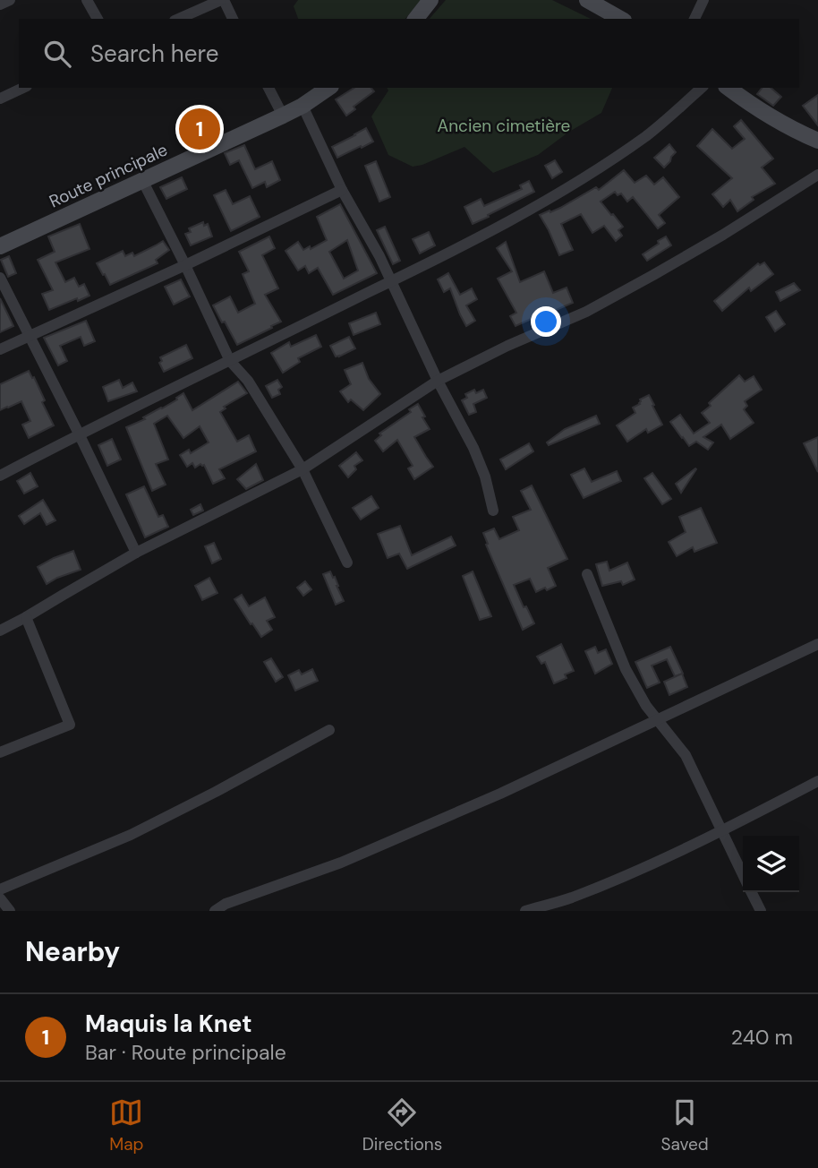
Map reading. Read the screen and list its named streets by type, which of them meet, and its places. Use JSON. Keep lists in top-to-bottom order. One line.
{"streets":{"street":["Route principale"]},"parks":["Ancien cimetière"],"page":{"search":"Search here","pins":"1","heading":"Nearby","list":[{"mark":"1","name":"Maquis la Knet","note":"Bar · Route principale","value":"240 m"}],"nav":["Map","Directions","Saved"]}}
